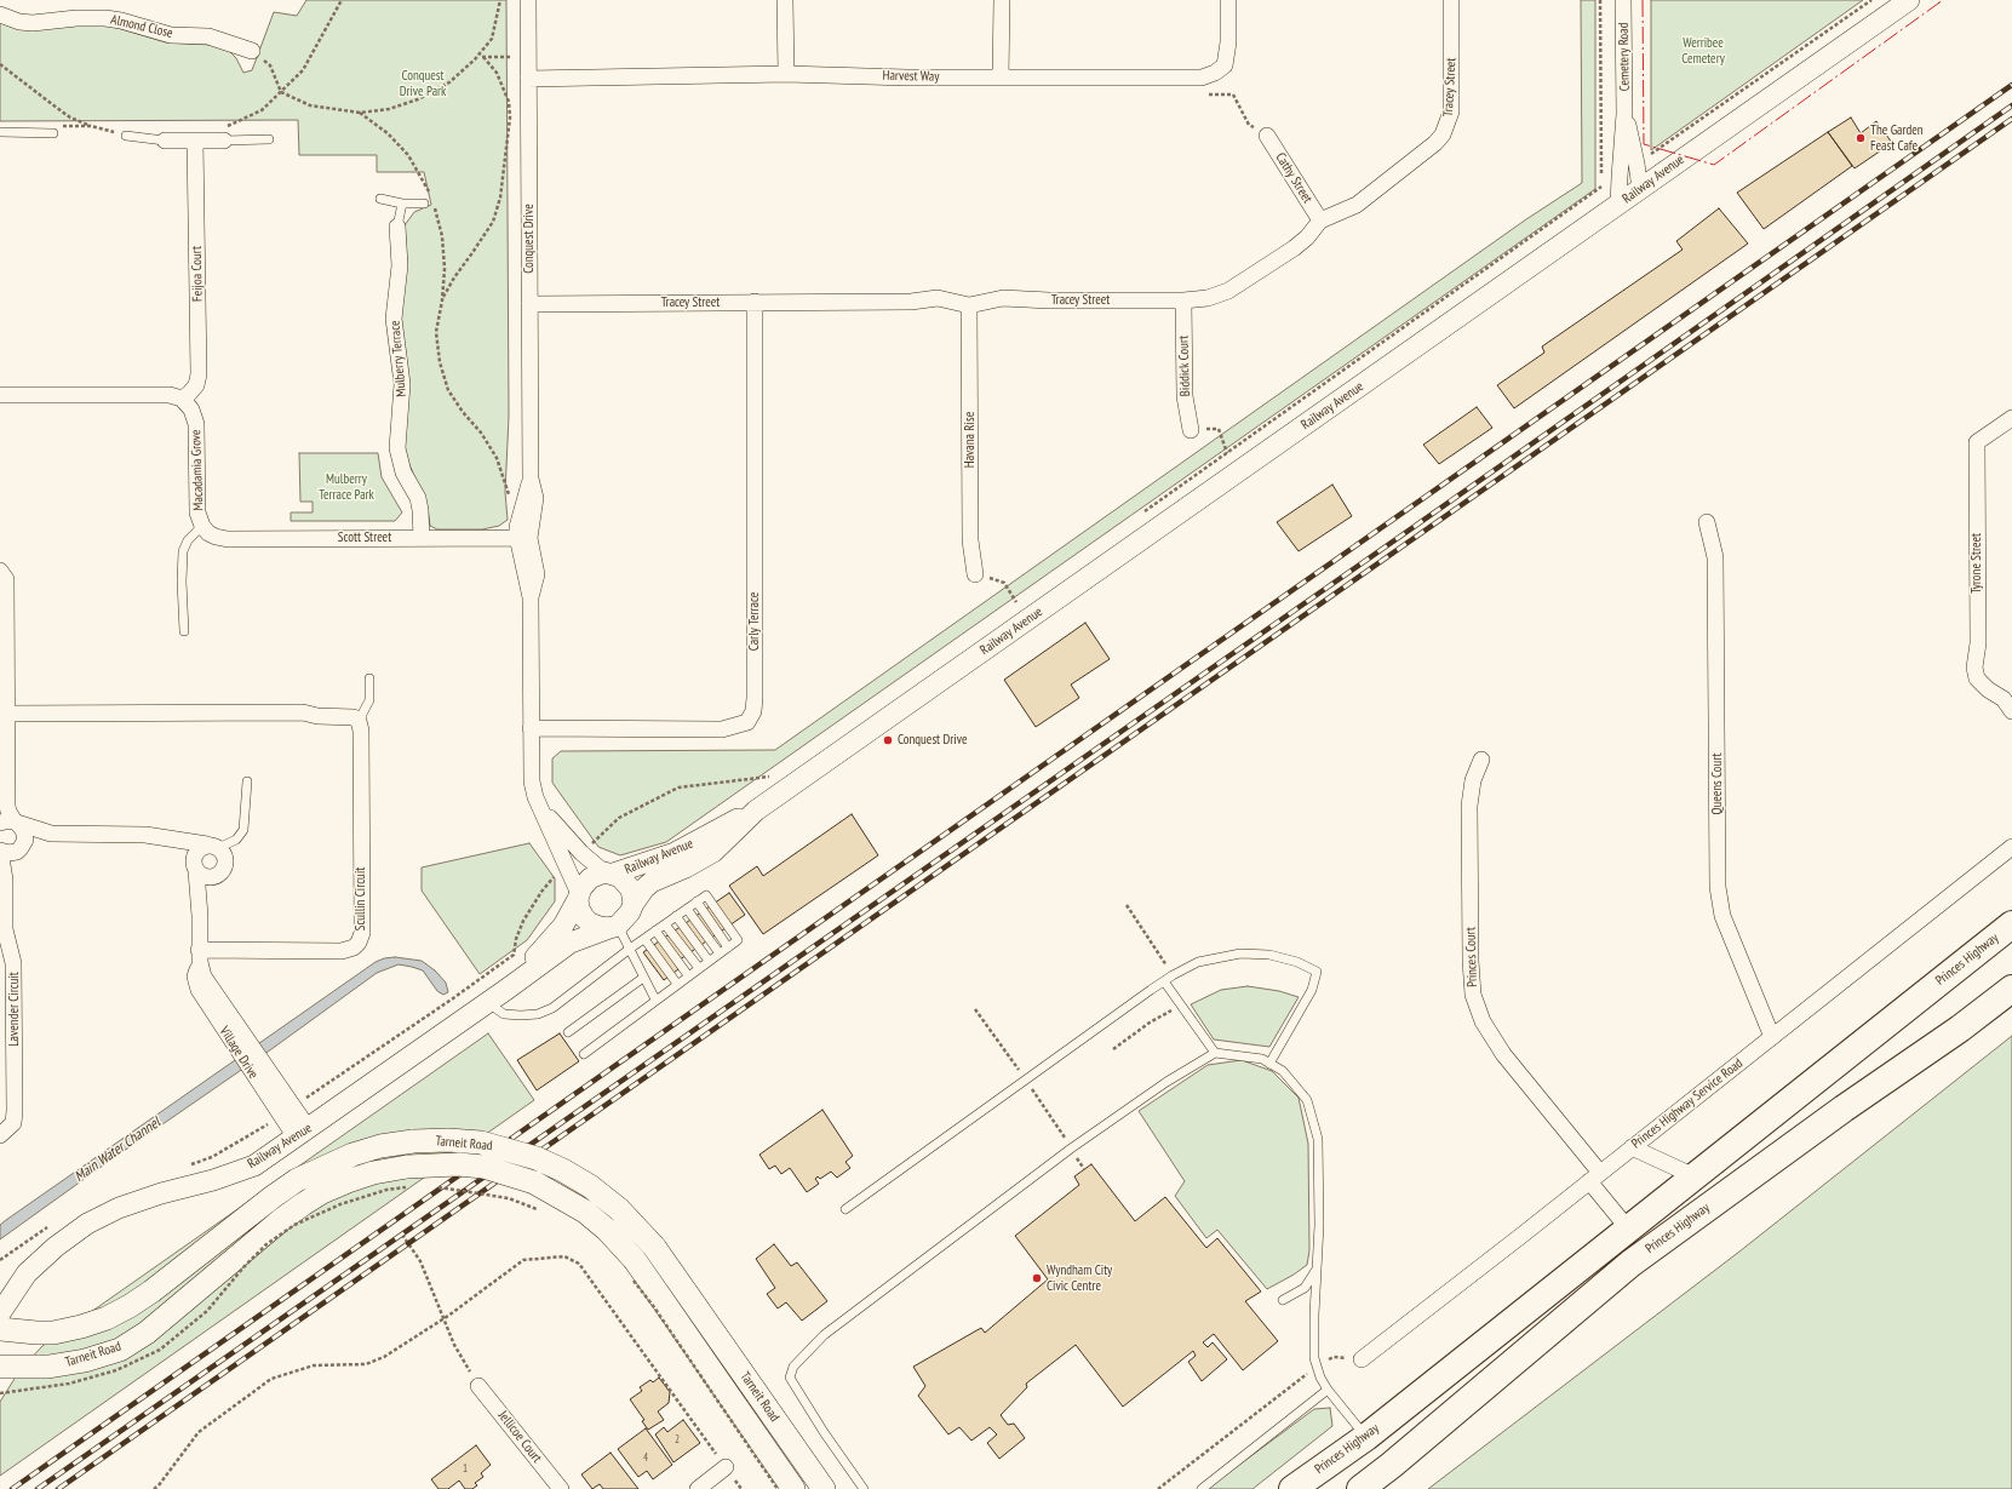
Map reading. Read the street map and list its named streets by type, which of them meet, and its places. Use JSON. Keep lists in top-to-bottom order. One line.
{"streets":{"highway":["Princes Highway"],"main road":["Tarneit Road"],"street":["Almond Close","Cemetery Road","Harvest Way","Tracey Street","Cathy Street","Railway Avenue","Conquest Drive","Feijoa Court","Mulberry Terrace","Biddick Court","Havana Rise","Macadamia Grove","Scott Street","Tyrone Street","Carly Terrace","Queens Court","Scullin Circuit","Princes Court","Lavender Circuit","Village Drive","Princes Highway Service Road","Jellicoe Court"]},"crossings":[["Cemetery Road","Railway Avenue"],["Harvest Way","Conquest Drive"],["Tracey Street","Cathy Street"],["Tracey Street","Conquest Drive"],["Tracey Street","Biddick Court"],["Tracey Street","Havana Rise"],["Tracey Street","Carly Terrace"],["Railway Avenue","Conquest Drive"],["Railway Avenue","Village Drive"],["Conquest Drive","Scott Street"],["Conquest Drive","Carly Terrace"],["Feijoa Court","Macadamia Grove"],["Mulberry Terrace","Scott Street"],["Macadamia Grove","Scott Street"],["Queens Court","Princes Highway Service Road"],["Scullin Circuit","Village Drive"],["Princes Court","Princes Highway Service Road"]],"water":["Main Water Channel"],"parks":["Werribee Cemetery","Conquest Drive Park","Mulberry Terrace Park"],"places":["The Garden Feast Cafe","Conquest Drive","Wyndham City Civic Centre"],"house_numbers":["2","4","1"]}
